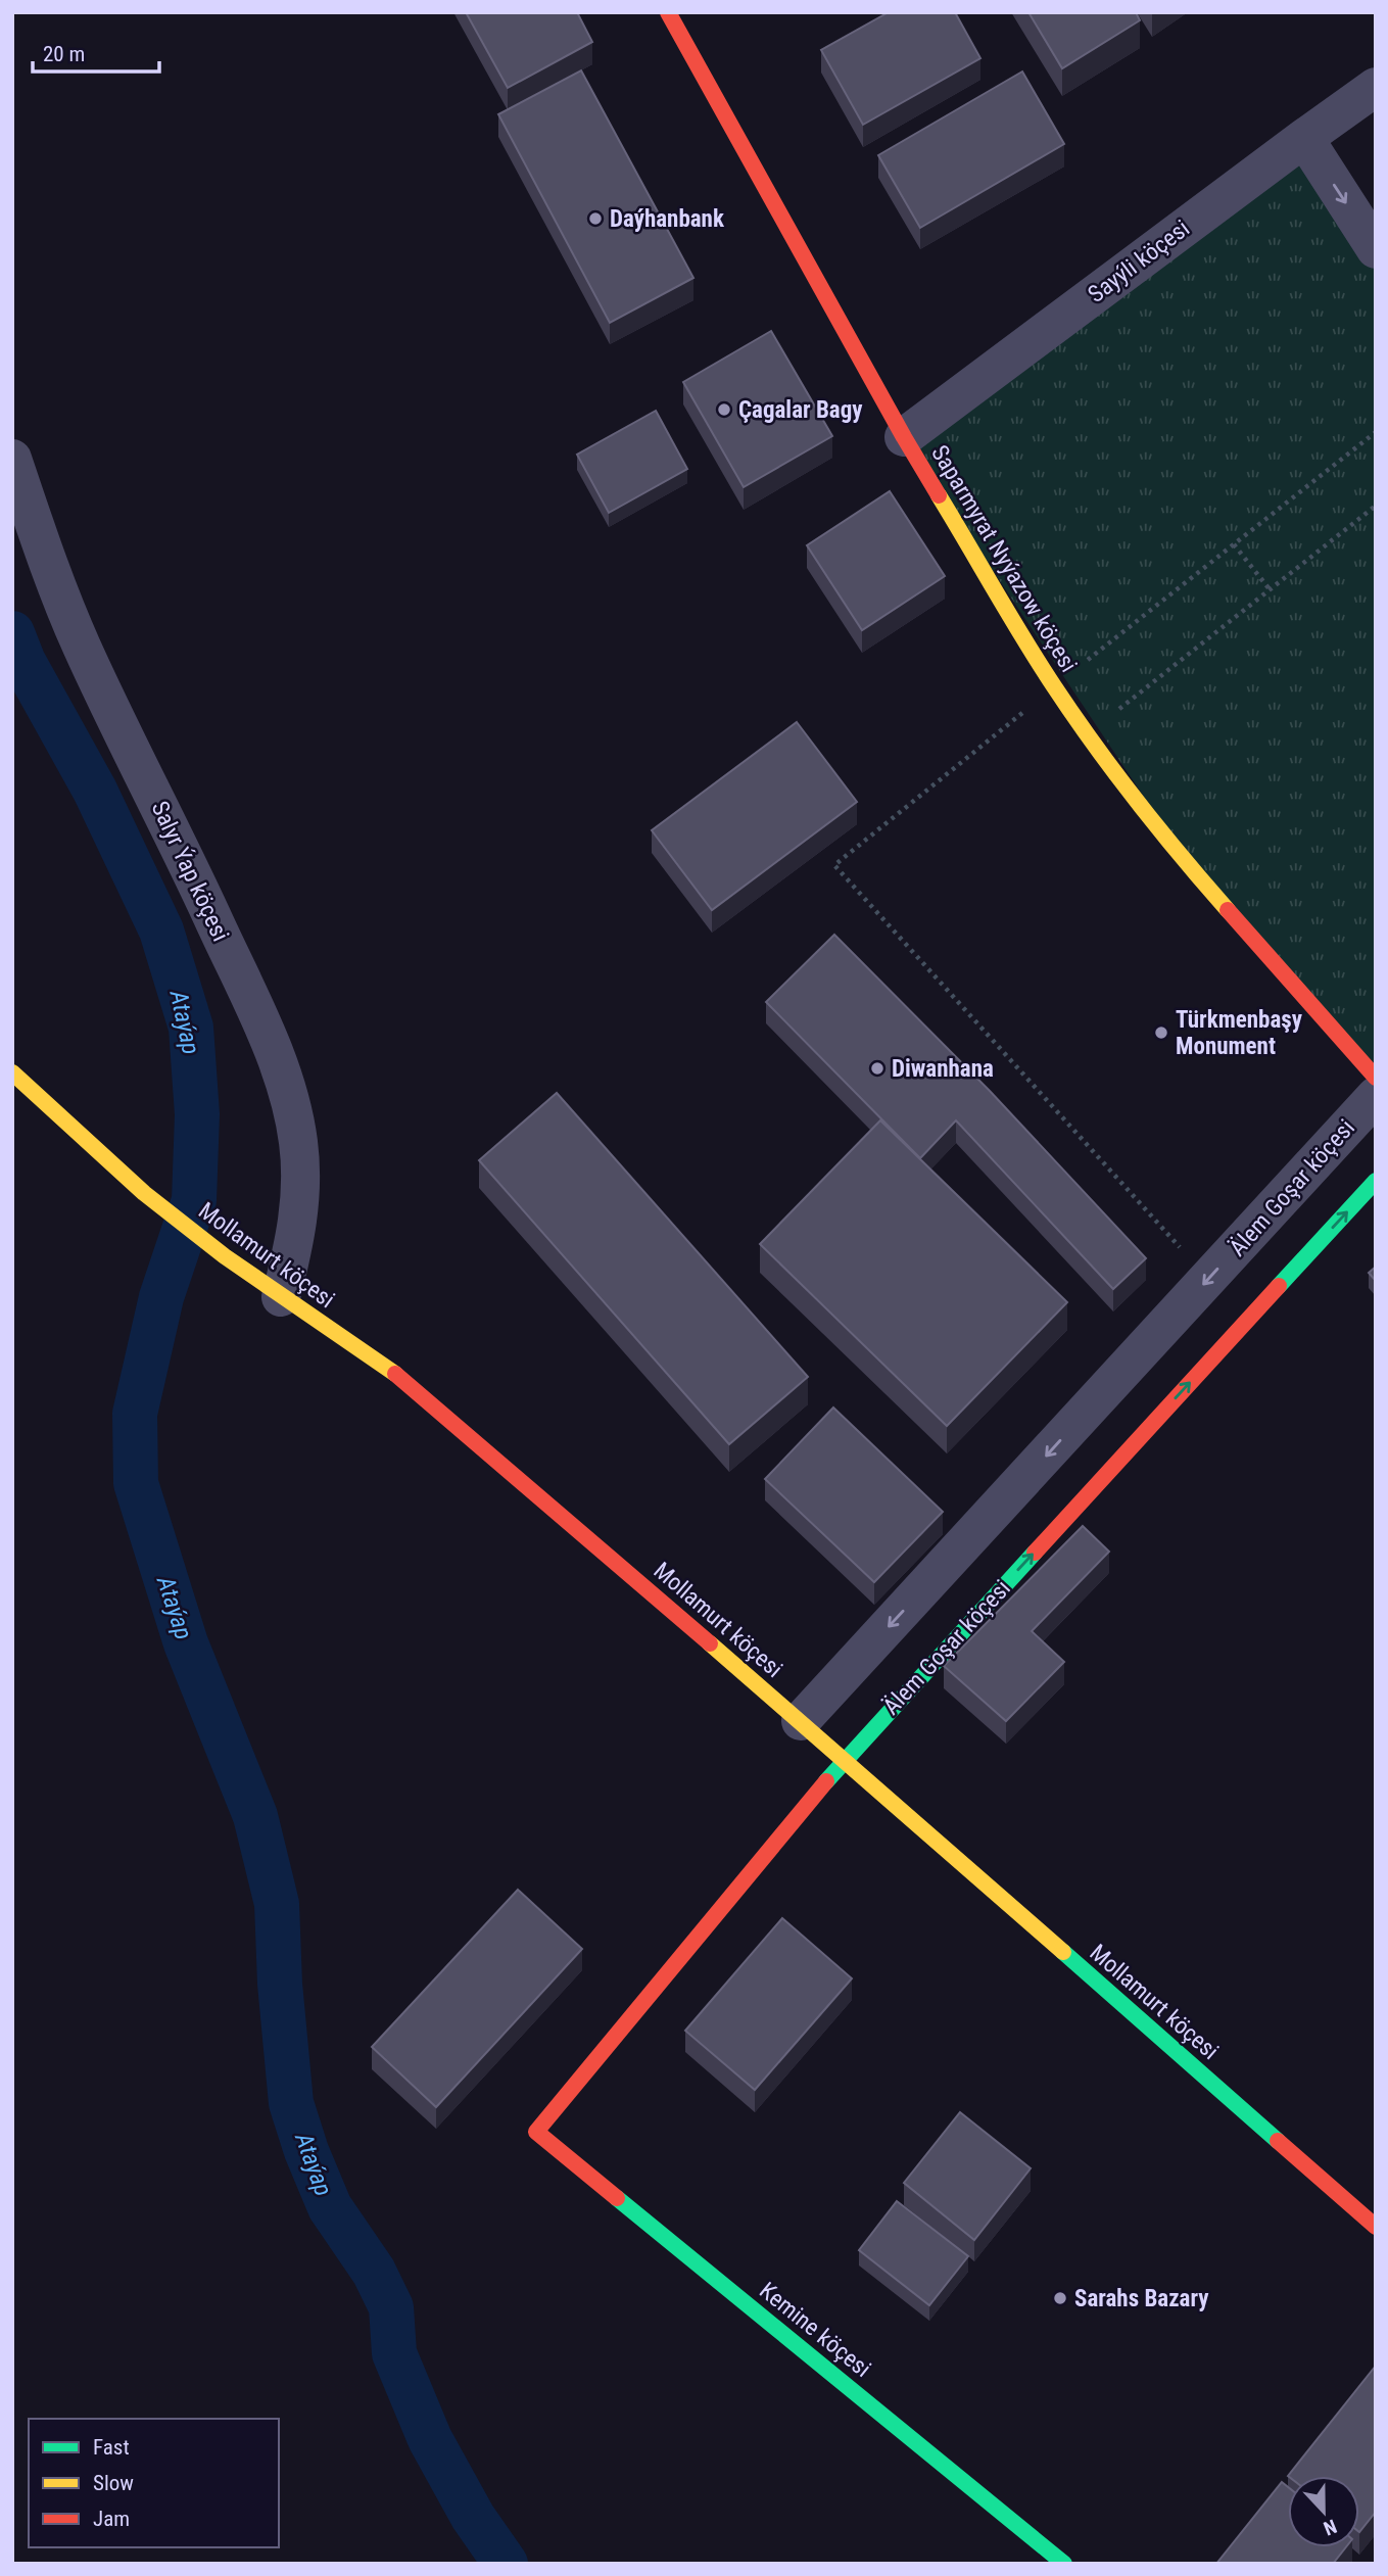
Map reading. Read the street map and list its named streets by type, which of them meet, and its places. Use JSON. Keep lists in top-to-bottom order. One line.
{"streets":{"street":["Sayýli köçesi","Saparmyrat Nyýazow köçesi","Salyr Ýap köçesi","Älem Goşar köçesi","Mollamurt köçesi","Kemine köçesi"]},"crossings":[["Sayýli köçesi","Saparmyrat Nyýazow köçesi"],["Salyr Ýap köçesi","Mollamurt köçesi"],["Älem Goşar köçesi","Mollamurt köçesi"],["Älem Goşar köçesi","Kemine köçesi"]],"water":["Ataýap"],"places":["Daýhanbank","Çagalar Bagy","Türkmenbaşy Monument","Diwanhana","Sarahs Bazary"],"legend":["Fast","Slow","Jam"],"scale_bar":"20 m","north":"bottom"}
